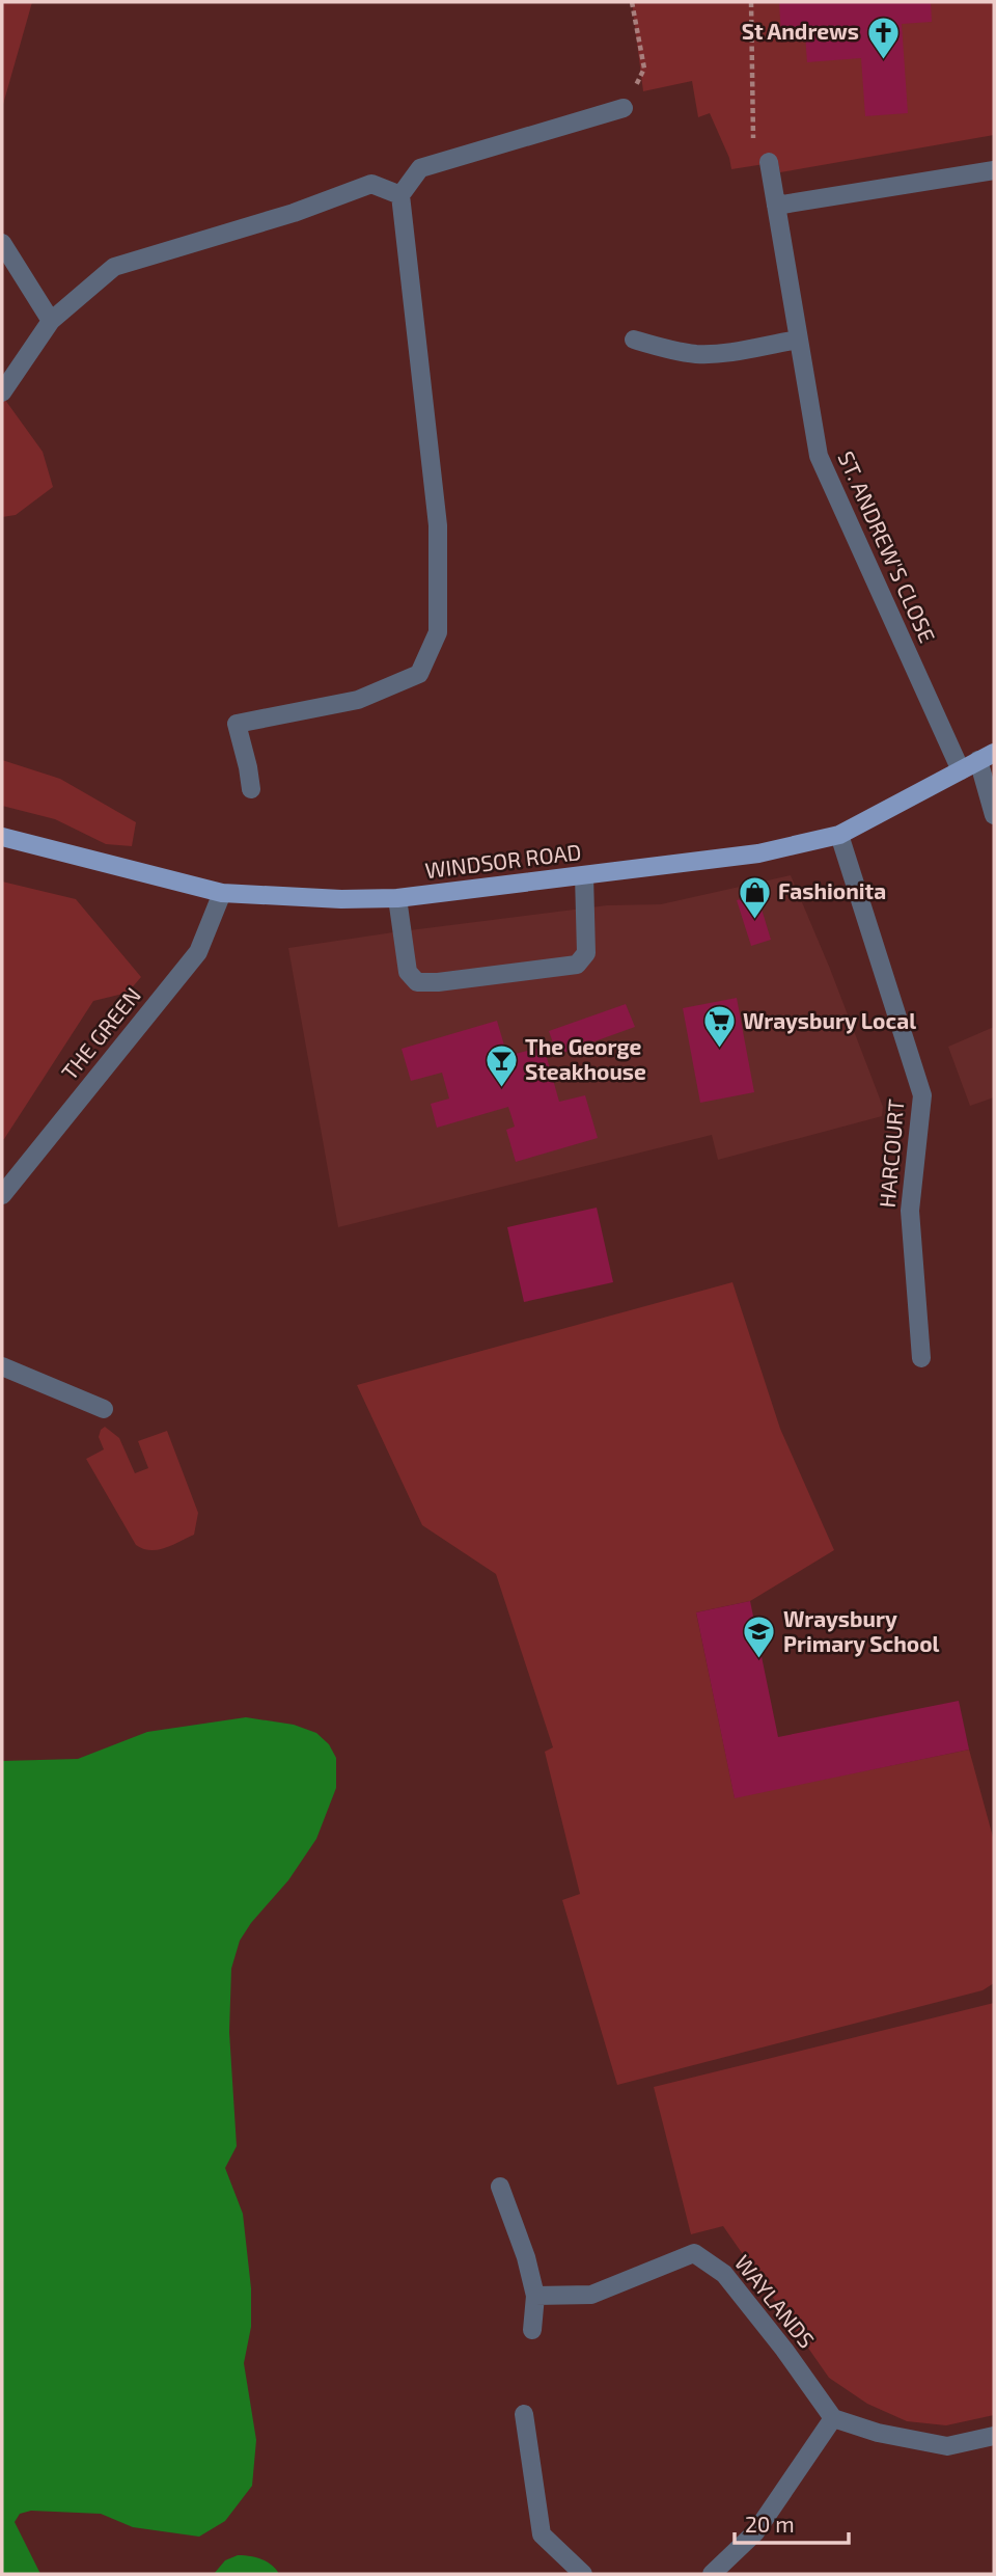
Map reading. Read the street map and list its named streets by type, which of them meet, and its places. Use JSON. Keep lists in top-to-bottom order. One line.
{"streets":{"main road":["WINDSOR ROAD"],"street":["ST. ANDREW'S CLOSE","THE GREEN","HARCOURT","WAYLANDS"]},"crossings":[["ST. ANDREW'S CLOSE","WINDSOR ROAD"],["WINDSOR ROAD","THE GREEN"],["WINDSOR ROAD","HARCOURT"]],"places":{"church":["St Andrews"],"shop":["Fashionita"],"supermarket":["Wraysbury Local"],"bar":["The George Steakhouse"],"school or university":["Wraysbury Primary School"]},"scale_bar":"20 m"}
